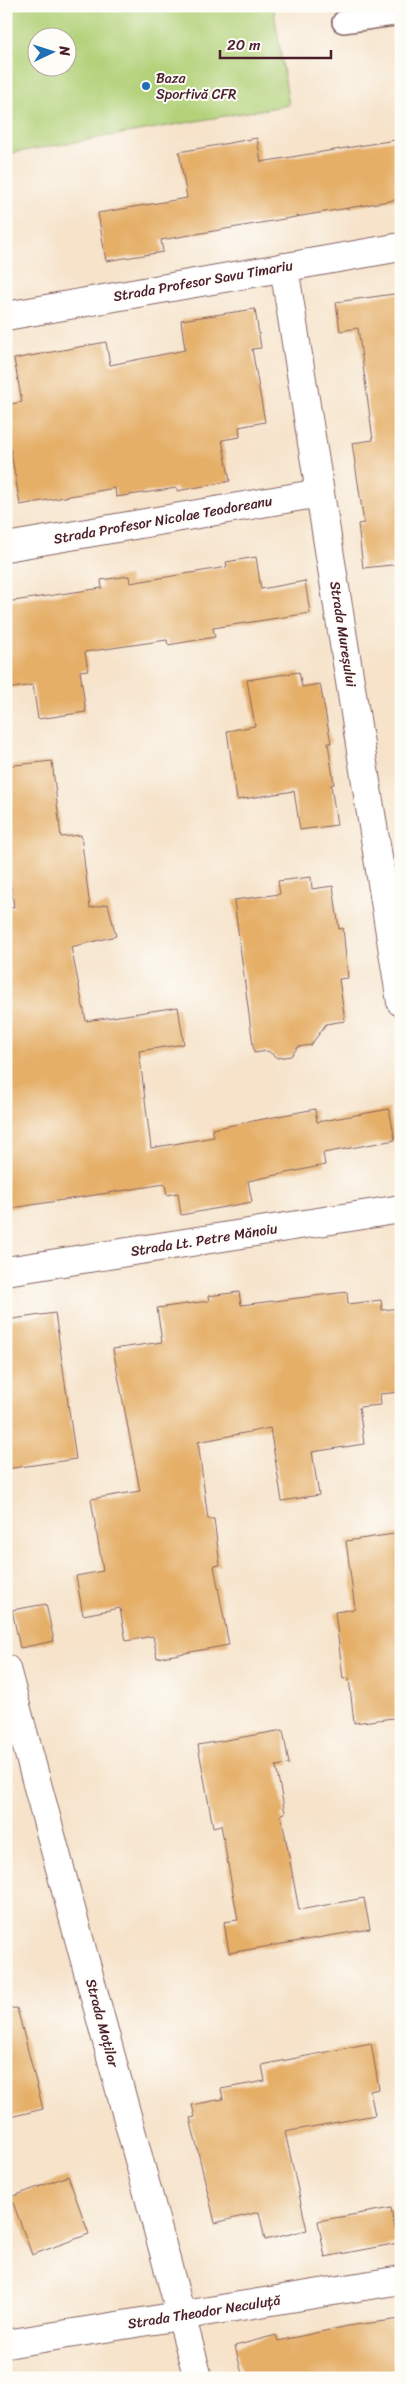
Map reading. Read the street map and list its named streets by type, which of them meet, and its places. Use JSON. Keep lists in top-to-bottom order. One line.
{"streets":{"street":["Strada Profesor Savu Timariu","Strada Profesor Nicolae Teodoreanu","Strada Mureșului","Strada Lt. Petre Mănoiu","Strada Moților","Strada Theodor Neculuță"]},"crossings":[["Strada Profesor Savu Timariu","Strada Mureșului"],["Strada Profesor Nicolae Teodoreanu","Strada Mureșului"],["Strada Moților","Strada Theodor Neculuță"]],"places":["Baza Sportivă CFR"],"scale_bar":"20 m","north":"right"}
